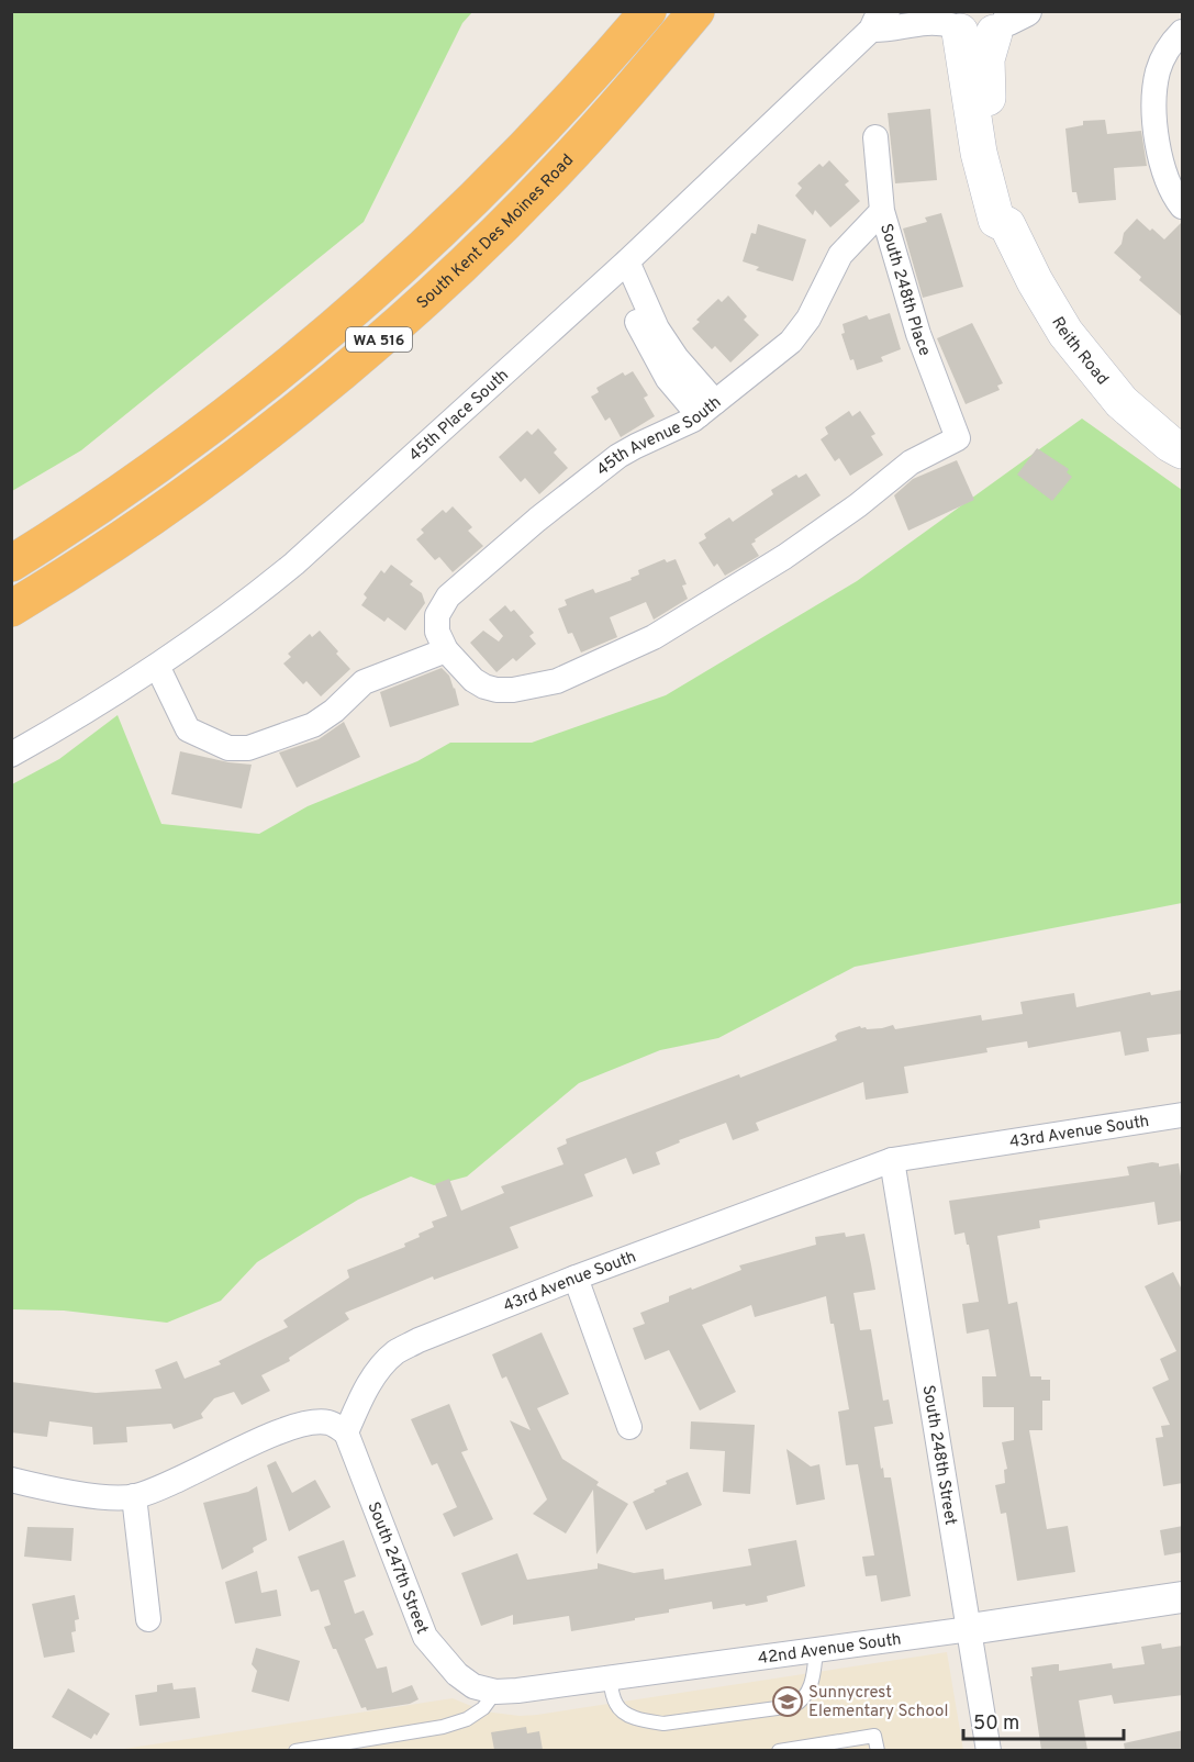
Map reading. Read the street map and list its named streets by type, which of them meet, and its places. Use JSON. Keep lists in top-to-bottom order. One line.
{"streets":{"highway":["South Kent Des Moines Road","WA 516"],"main road":["Reith Road"],"street":["South 248th Place","45th Place South","45th Avenue South","43rd Avenue South","South 248th Street","South 247th Street","42nd Avenue South"]},"crossings":[["South 248th Place","45th Avenue South"],["Reith Road","45th Place South"],["43rd Avenue South","South 248th Street"],["43rd Avenue South","South 247th Street"],["South 248th Street","42nd Avenue South"],["South 247th Street","42nd Avenue South"]],"places":{"school or university":["Sunnycrest Elementary School"]},"scale_bar":"50 m"}
